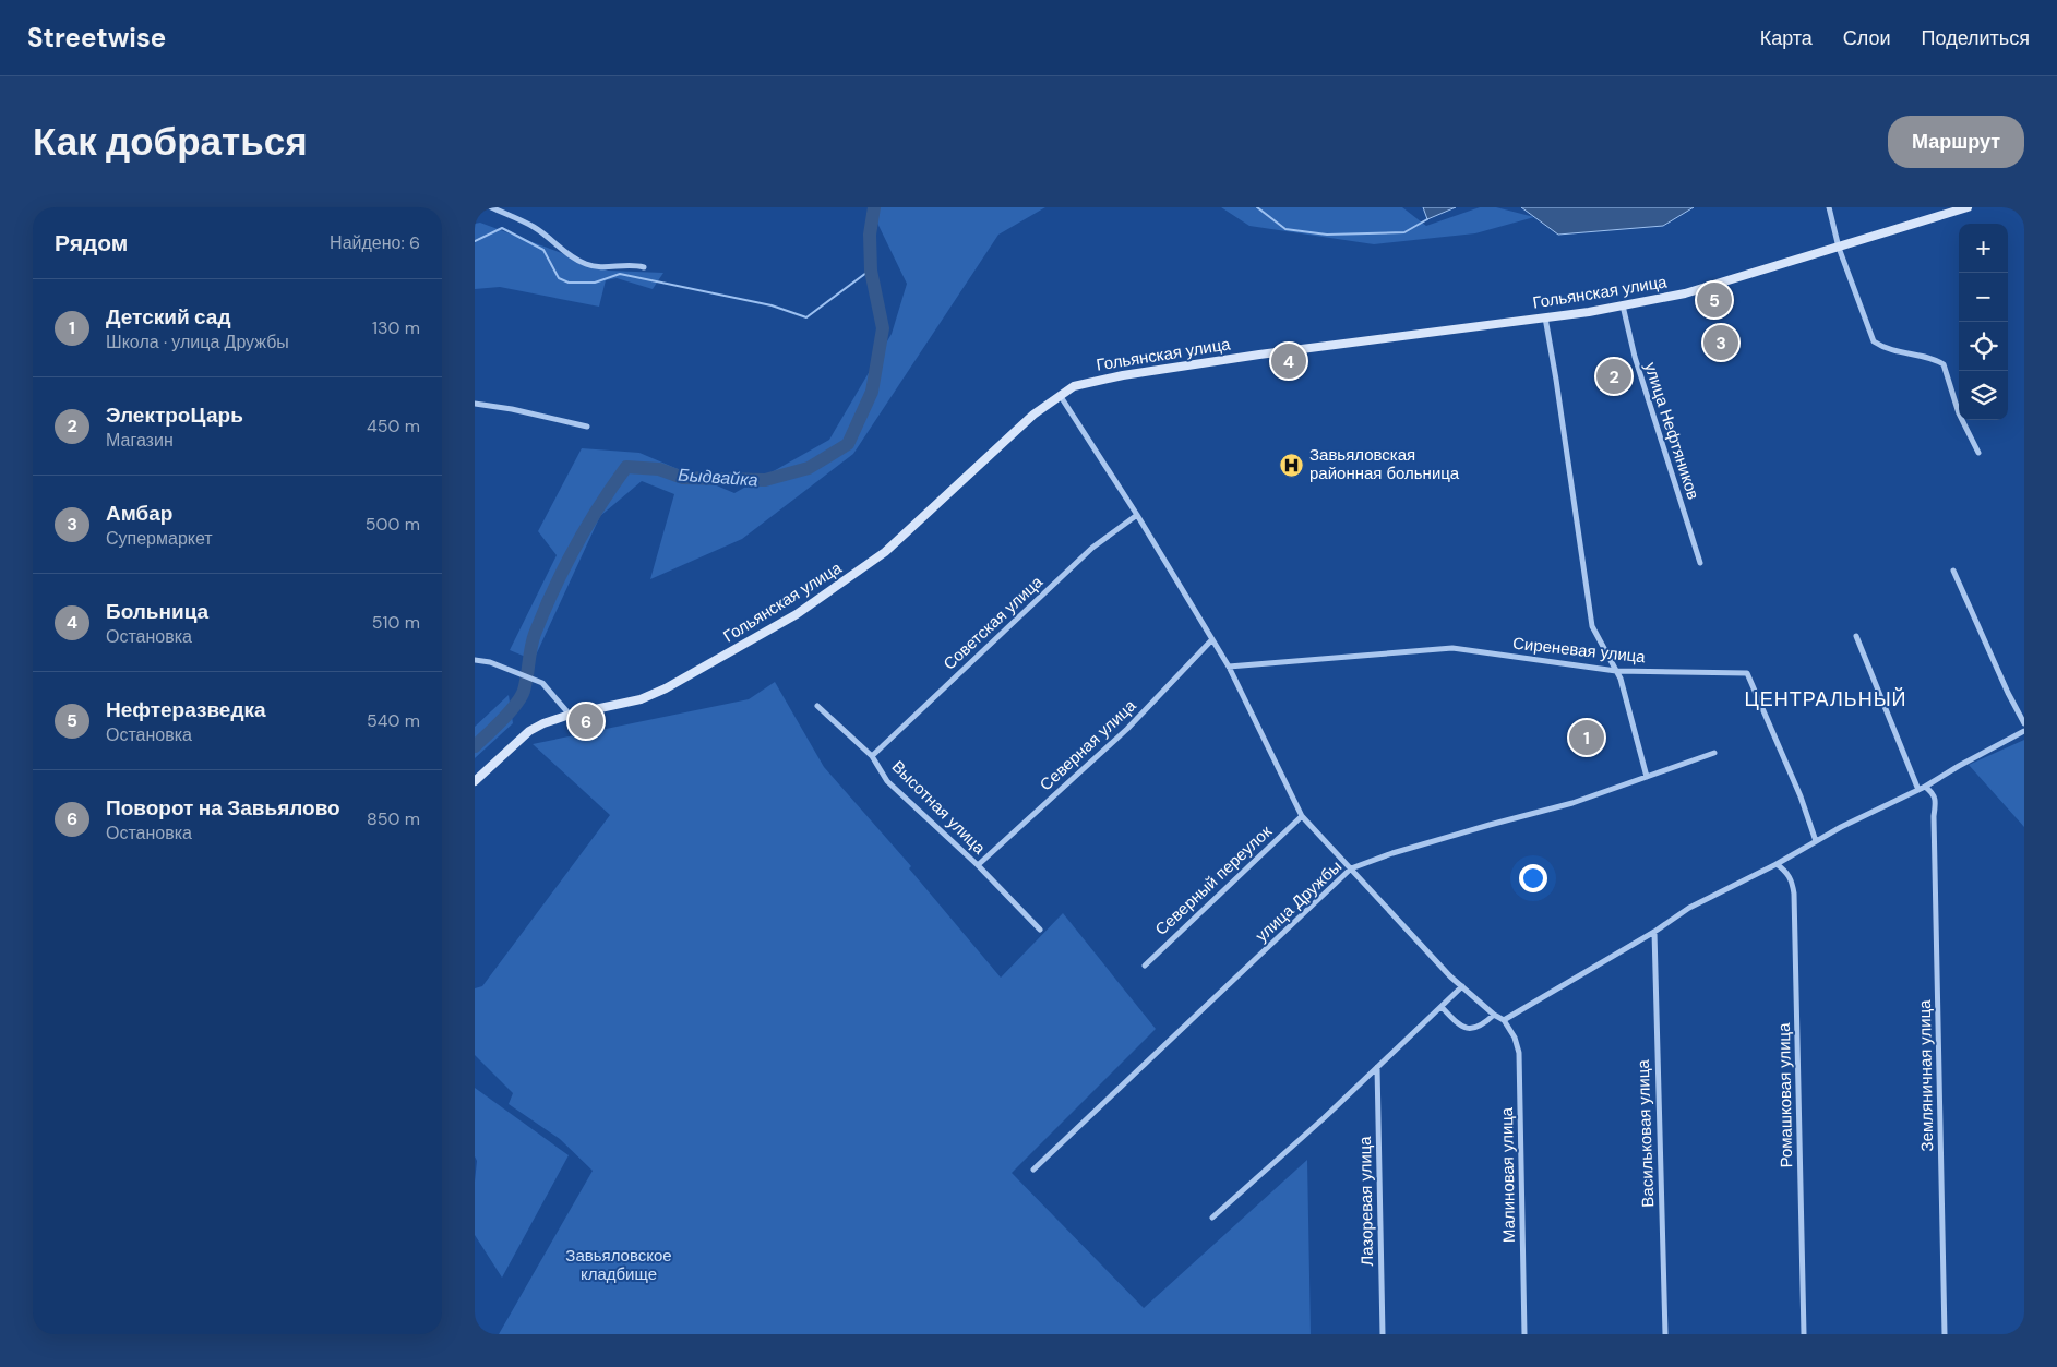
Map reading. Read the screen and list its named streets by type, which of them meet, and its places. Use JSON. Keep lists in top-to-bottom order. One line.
{"streets":{"main road":["Гольянская улица"],"street":["улица Нефтяников","Советская улица","Сиреневая улица","Северная улица","Высотная улица","Северный переулок","улица Дружбы","Земляничная улица","Ромашковая улица","Васильковая улица","Малиновая улица","Лазоревая улица"]},"crossings":[["Гольянская улица","улица Нефтяников"],["Советская улица","Высотная улица"],["Северная улица","Высотная улица"]],"districts":["ЦЕНТРАЛЬНЫЙ"],"water":["Быдвайка"],"parks":["Завьяловское кладбище"],"places":{"hospital":["Завьяловская районная больница"]},"page":{"header":"Streetwise","nav":["Карта","Слои","Поделиться"],"buttons":"Маршрут","title":"Как добраться","heading":["Рядом","Найдено: 6"],"map_buttons":["+","−"],"list":[{"mark":"1","name":"Детский сад","note":"Школа · улица Дружбы","value":"130 m"},{"mark":"2","name":"ЭлектроЦарь","note":"Магазин","value":"450 m"},{"mark":"3","name":"Амбар","note":"Супермаркет","value":"500 m"},{"mark":"4","name":"Больница","note":"Остановка","value":"510 m"},{"mark":"5","name":"Нефтеразведка","note":"Остановка","value":"540 m"},{"mark":"6","name":"Поворот на Завьялово","note":"Остановка","value":"850 m"}],"pins":["5","3","4","2","6","1"]}}
